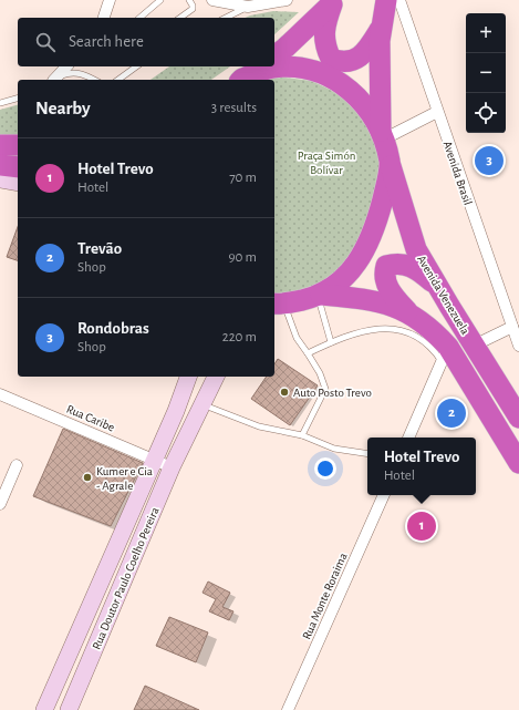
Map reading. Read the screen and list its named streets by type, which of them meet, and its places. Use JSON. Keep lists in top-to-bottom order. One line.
{"streets":{"highway":["Avenida Venezuela"],"main road":["Rua Doutor Paulo Coelho Pereira"],"street":["Avenida Brasil","Rua Caribe","Rua Monte Roraima"]},"crossings":[["Rua Caribe","Rua Doutor Paulo Coelho Pereira"]],"parks":["Praça Simón Bolívar"],"places":["Auto Posto Trevo","Kumer e Cia - Agrale"],"page":{"map_buttons":["+","−"],"search":"Search here","heading":["Nearby","3 results"],"list":[{"mark":"1","name":"Hotel Trevo","note":"Hotel","value":"70 m"},{"mark":"2","name":"Trevão","note":"Shop","value":"90 m"},{"mark":"3","name":"Rondobras","note":"Shop","value":"220 m"}],"pins":["3","2","1"],"popup":["Hotel Trevo","Hotel"]}}
